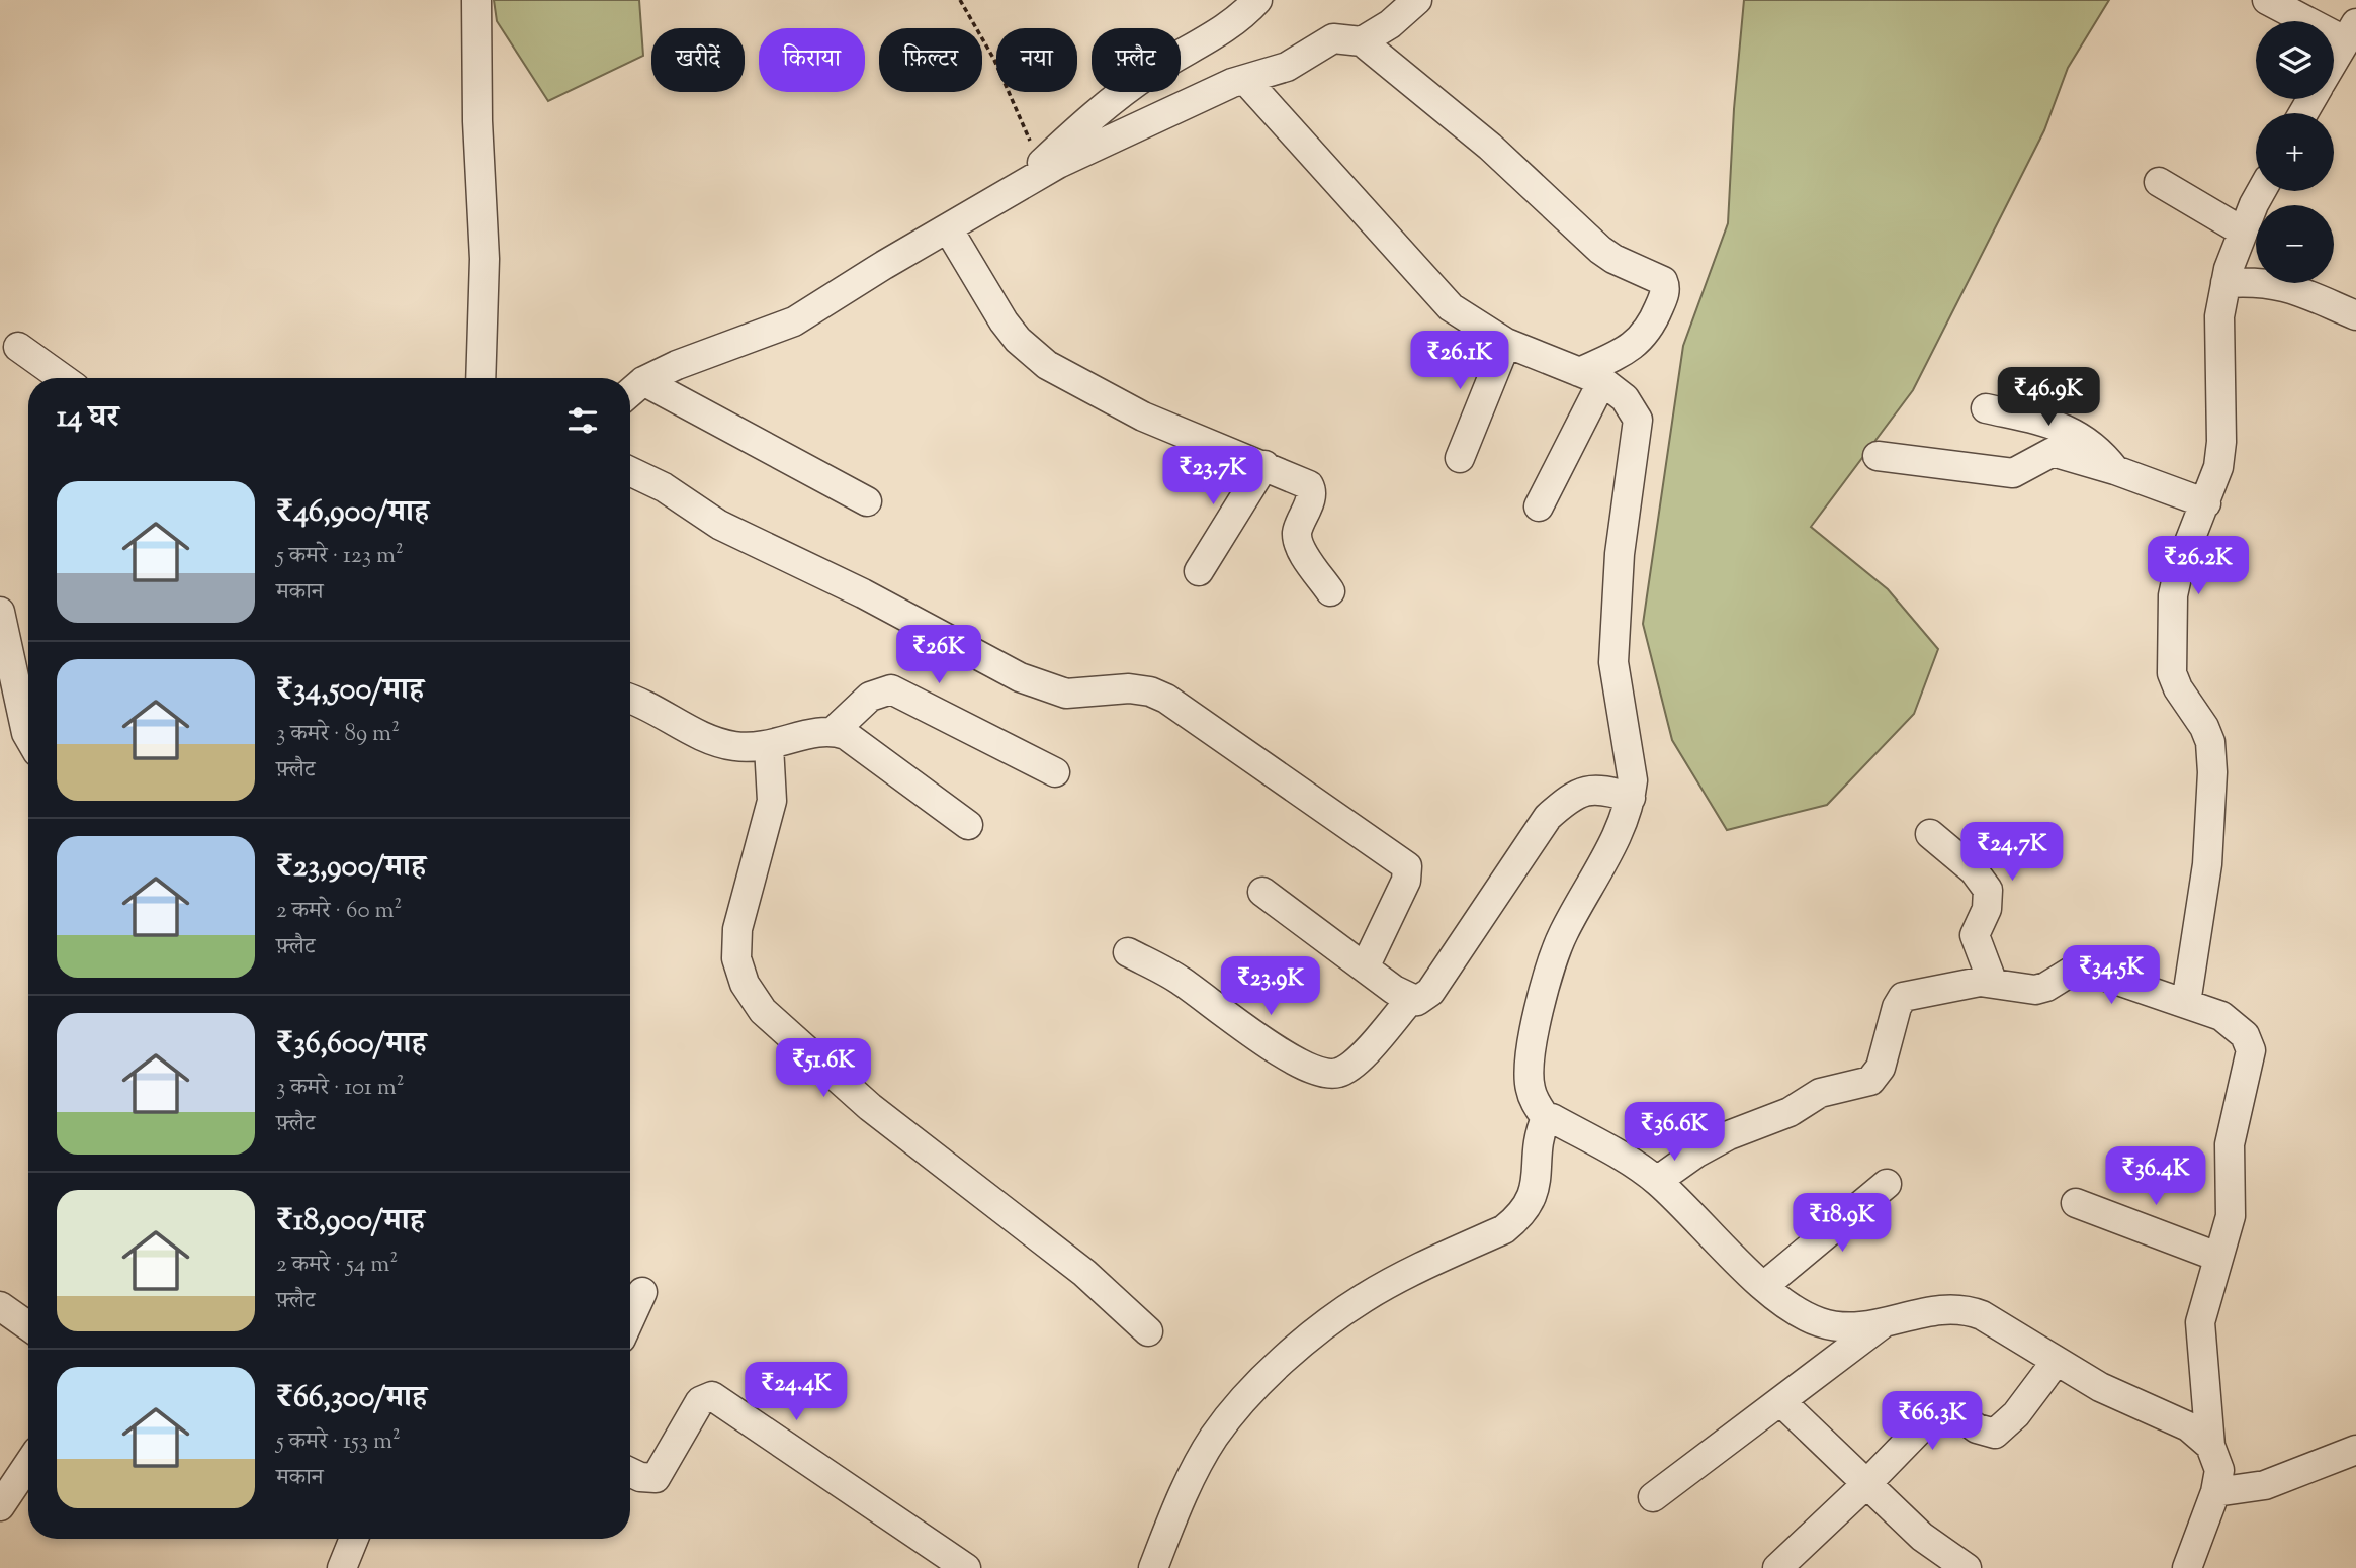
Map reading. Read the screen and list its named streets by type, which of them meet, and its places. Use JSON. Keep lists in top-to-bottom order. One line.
{"page":{"map_buttons":["+","−"],"chip":["खरीदें","किराया","फ़िल्टर","नया","फ़्लैट"],"price":["₹26.1K","₹46.9K","₹23.7K","₹26.2K","₹26K","₹24.7K","₹34.5K","₹23.9K","₹51.6K","₹36.6K","₹36.4K","₹18.9K","₹24.4K","₹66.3K"],"heading":"14 घर","list":[{"name":"₹46,900/माह","note":"5 कमरे · 123 m² · मकान"},{"name":"₹34,500/माह","note":"3 कमरे · 89 m² · फ़्लैट"},{"name":"₹23,900/माह","note":"2 कमरे · 60 m² · फ़्लैट"},{"name":"₹36,600/माह","note":"3 कमरे · 101 m² · फ़्लैट"},{"name":"₹18,900/माह","note":"2 कमरे · 54 m² · फ़्लैट"},{"name":"₹66,300/माह","note":"5 कमरे · 153 m² · मकान"}]}}
